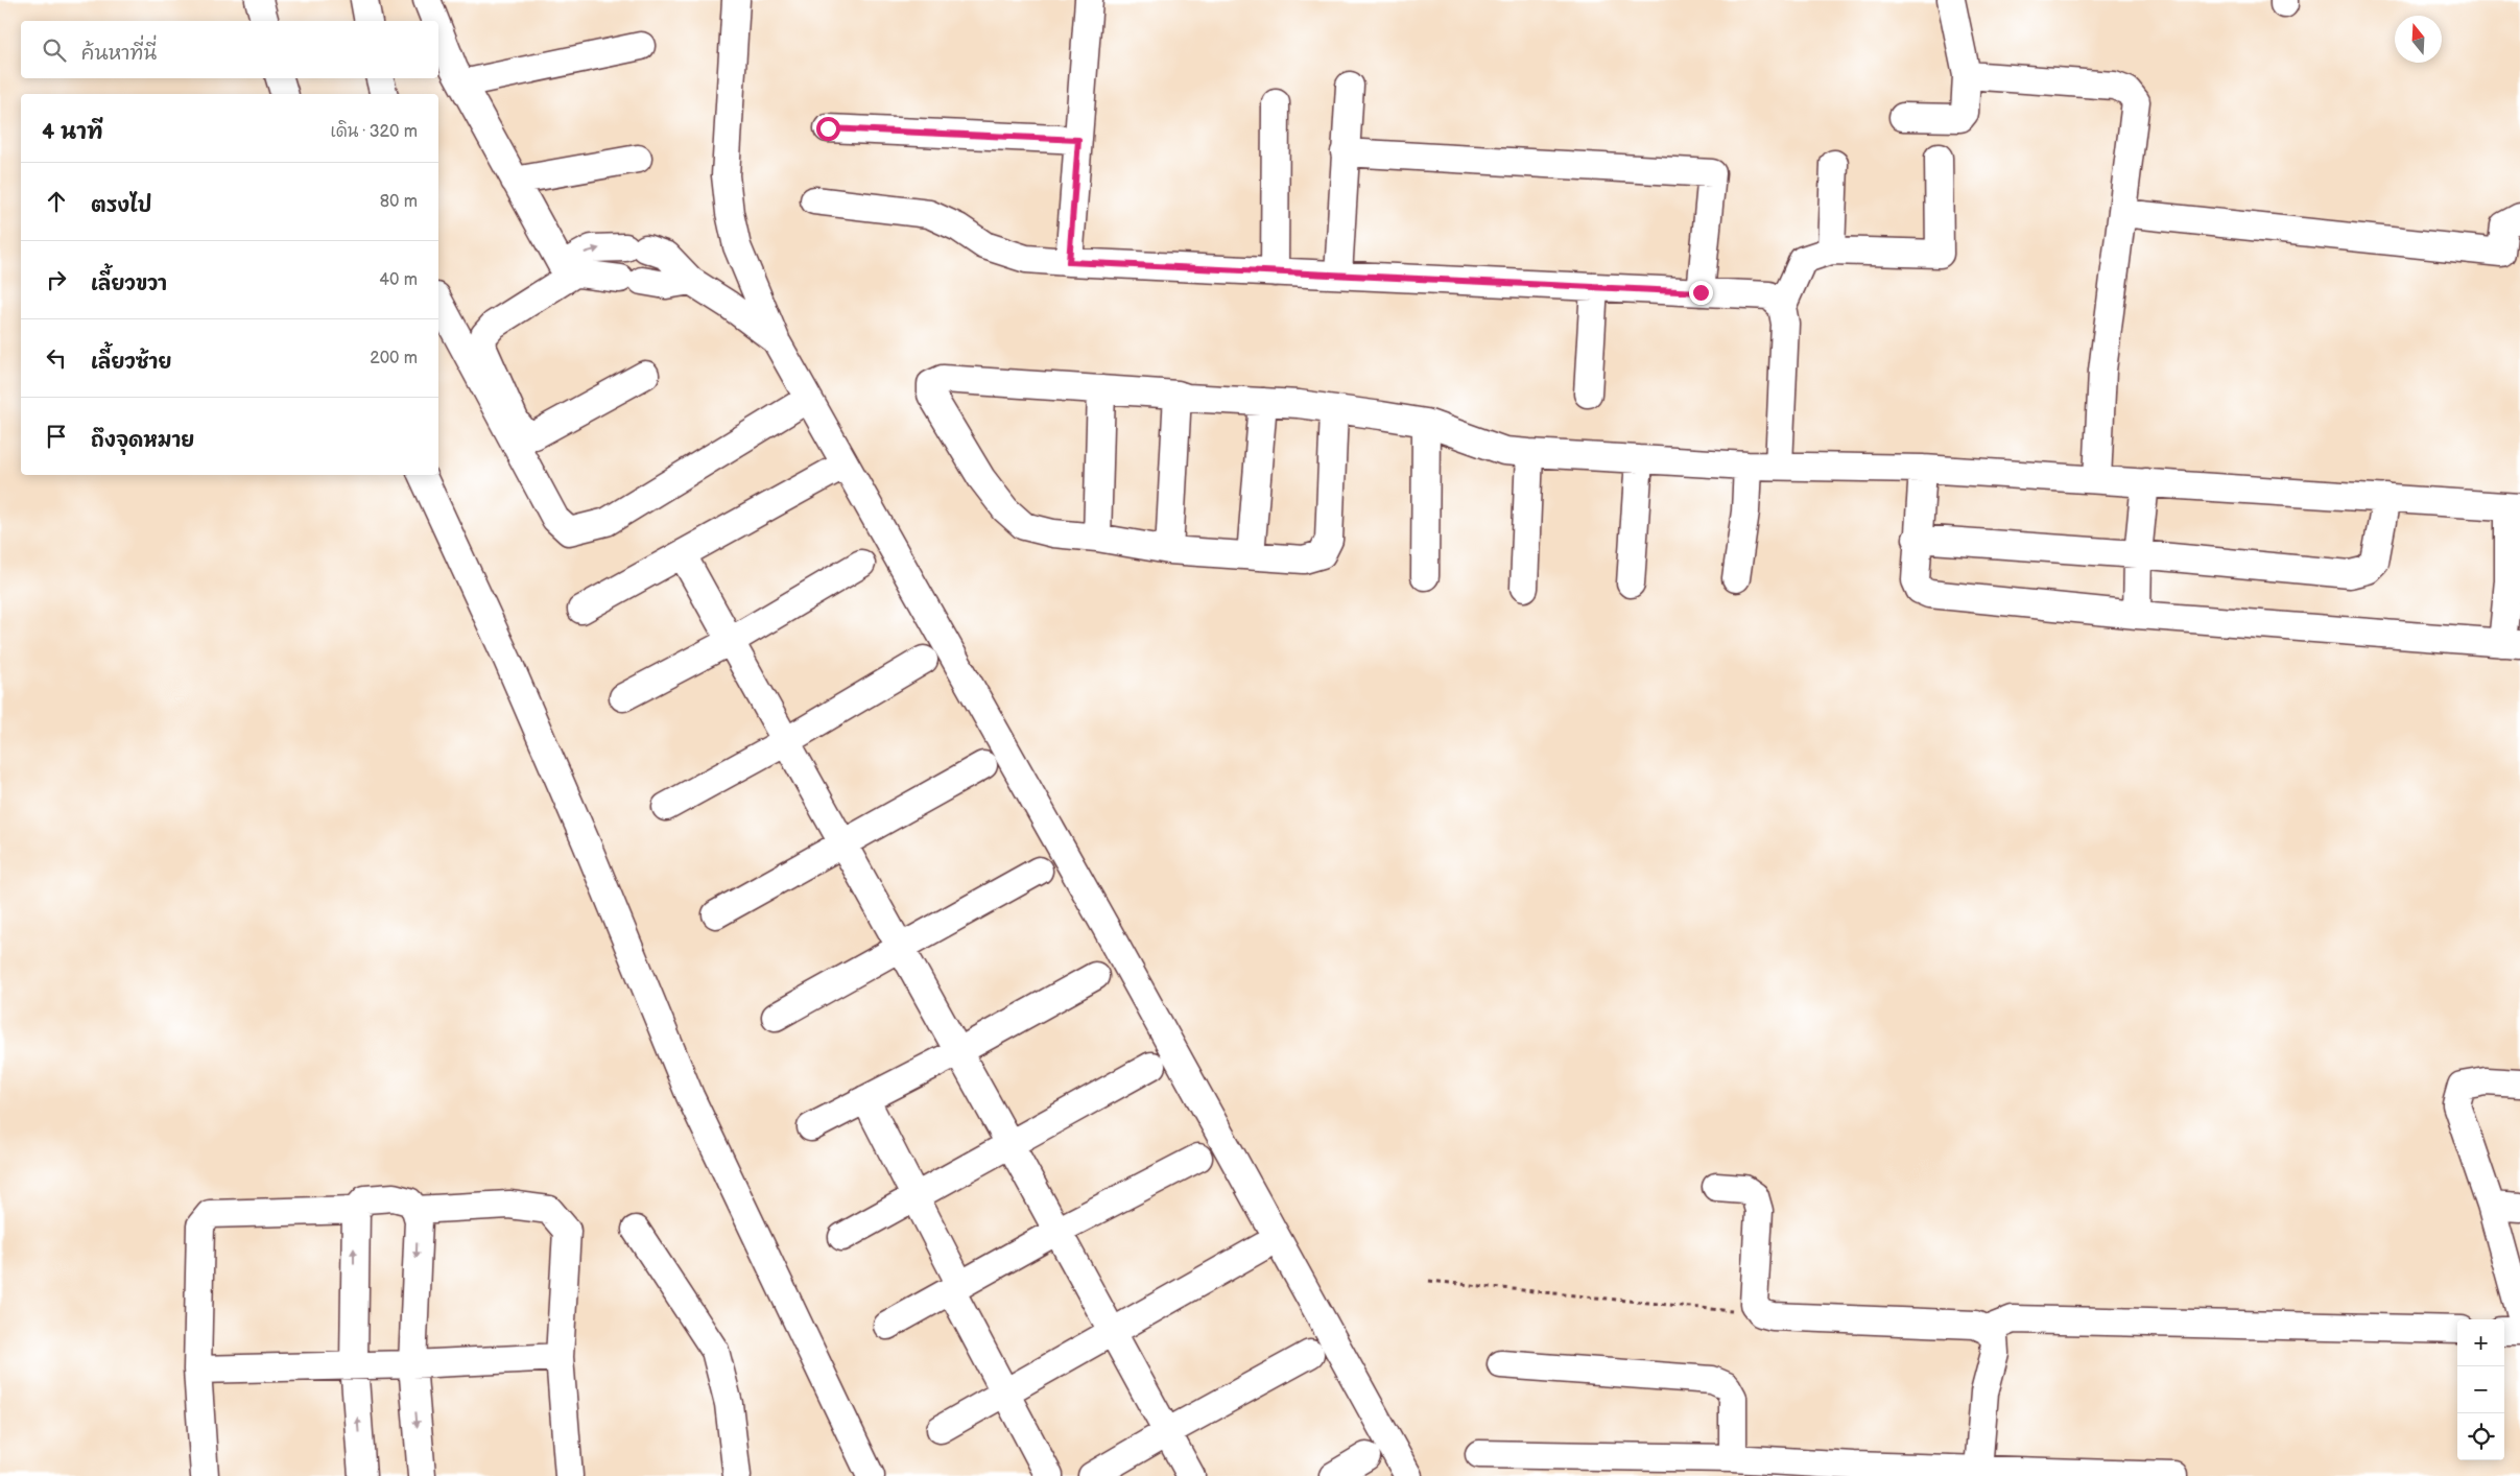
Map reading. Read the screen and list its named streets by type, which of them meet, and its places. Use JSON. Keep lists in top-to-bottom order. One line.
{"north":"top","page":{"search":"ค้นหาที่นี่","heading":["4 นาที","เดิน · 320 m"],"list":[["ตรงไป","80 m"],["เลี้ยวขวา","40 m"],["เลี้ยวซ้าย","200 m"],"ถึงจุดหมาย"],"map_buttons":["+","−"]}}
